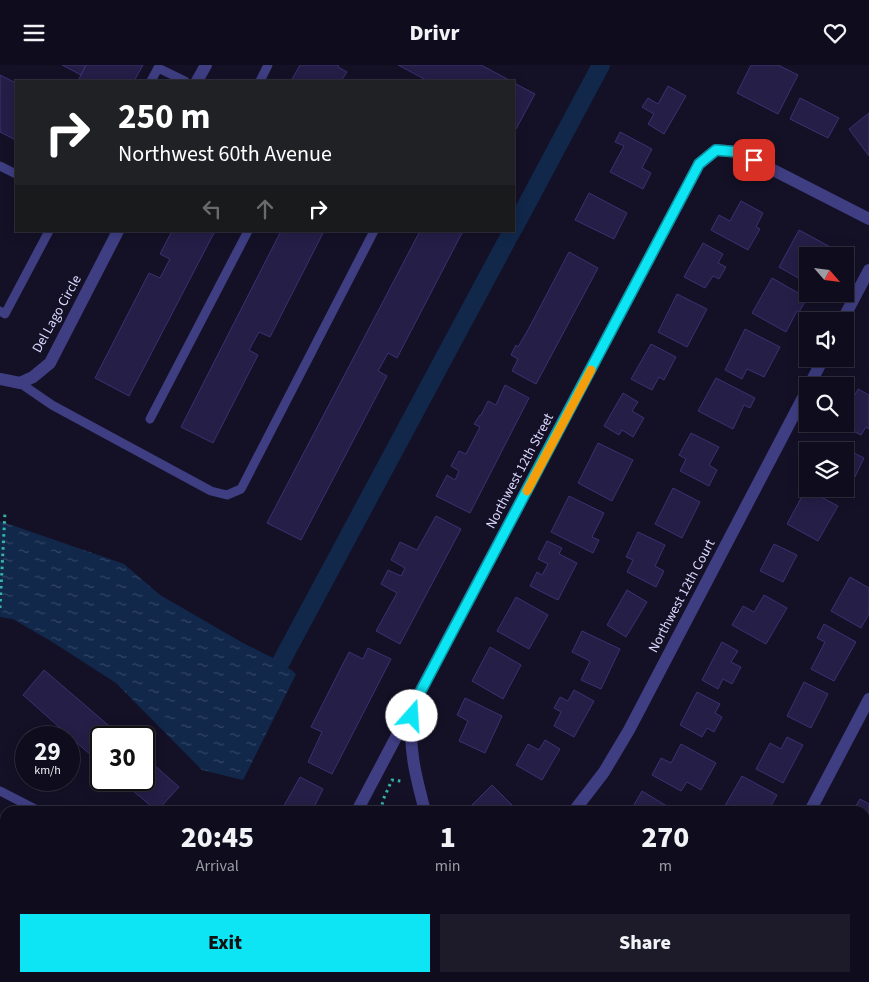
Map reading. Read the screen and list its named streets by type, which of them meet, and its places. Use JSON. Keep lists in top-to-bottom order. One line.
{"streets":{"street":["Del Lago Circle","Northwest 12th Street","Northwest 12th Court"]},"north":"bottom right","page":{"header":"Drivr","turn":["250 m","Northwest 60th Avenue"],"speed":"29 km/h","limit":"30","eta":["20:45","Arrival","1","min","270","m"],"buttons":["Exit","Share"]}}
